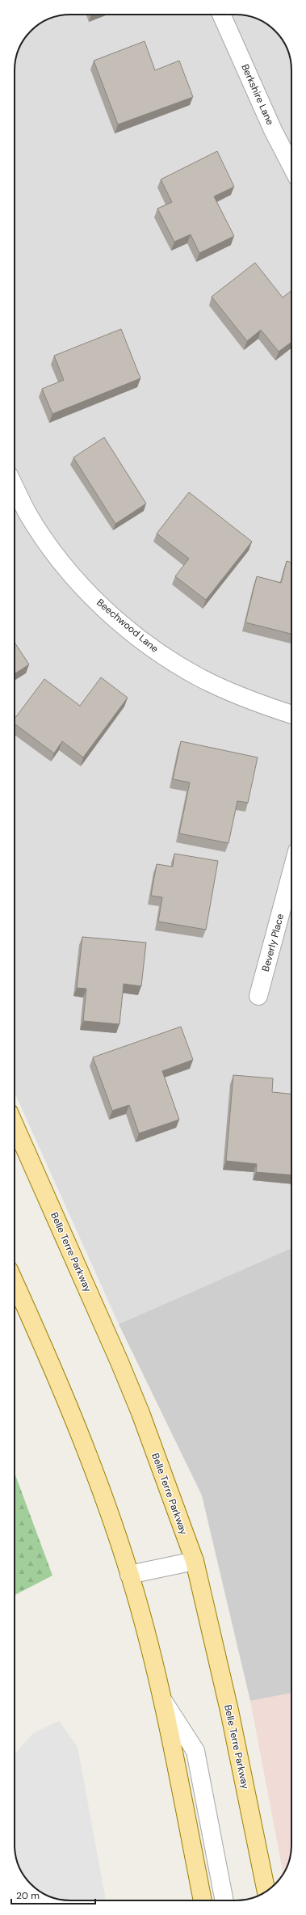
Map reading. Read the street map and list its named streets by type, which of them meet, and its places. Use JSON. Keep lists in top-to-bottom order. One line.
{"streets":{"main road":["Belle Terre Parkway"],"street":["Berkshire Lane","Beechwood Lane","Beverly Place"]},"scale_bar":"20 m"}
